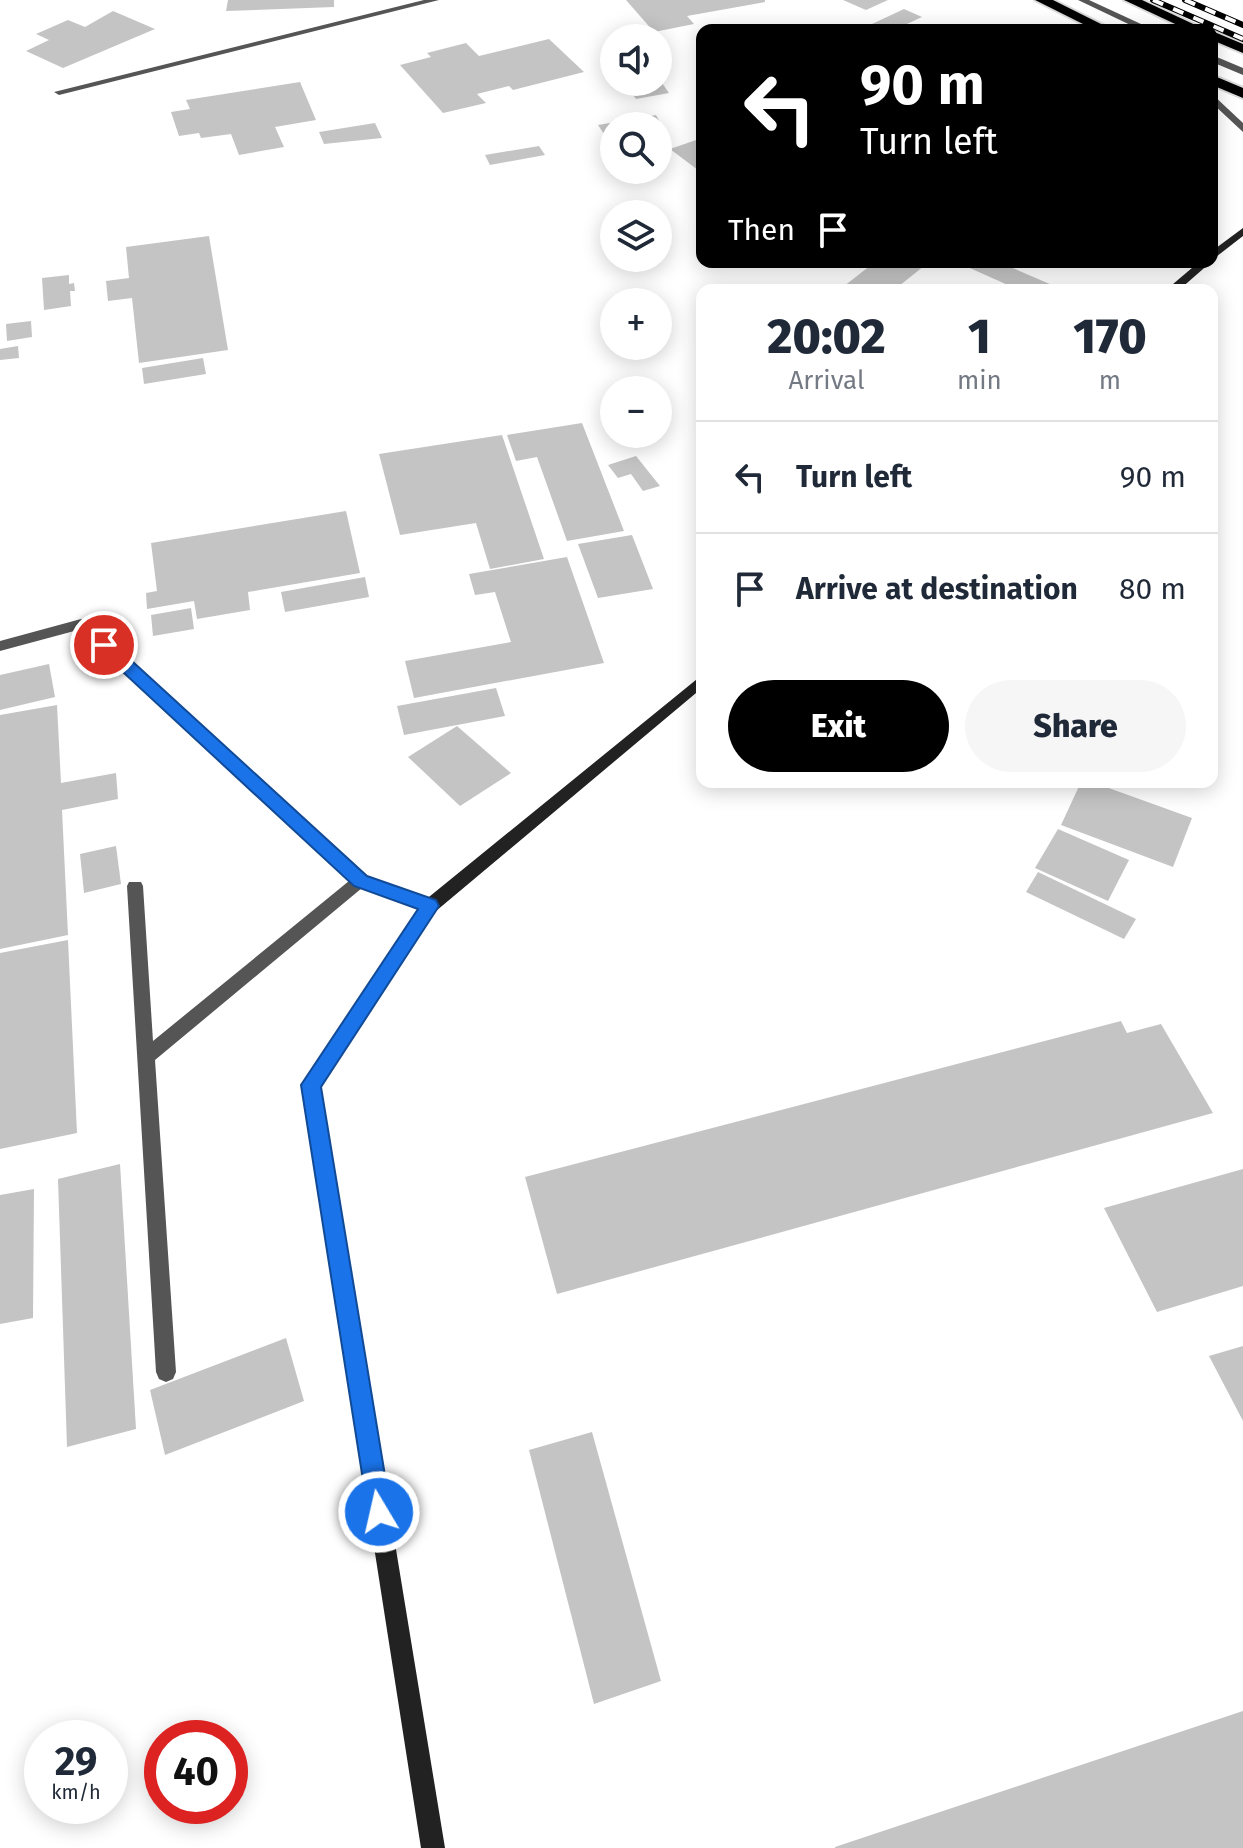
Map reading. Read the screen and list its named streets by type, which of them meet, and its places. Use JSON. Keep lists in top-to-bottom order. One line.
{"page":{"map_buttons":["+","−"],"turn":["90 m","Turn left"],"then":"Then","eta":["20:02","Arrival","1","min","170","m"],"list":[{"name":"Turn left","value":"90 m"},{"name":"Arrive at destination","value":"80 m"}],"buttons":["Exit","Share"],"speed":"29 km/h","limit":"40"}}
